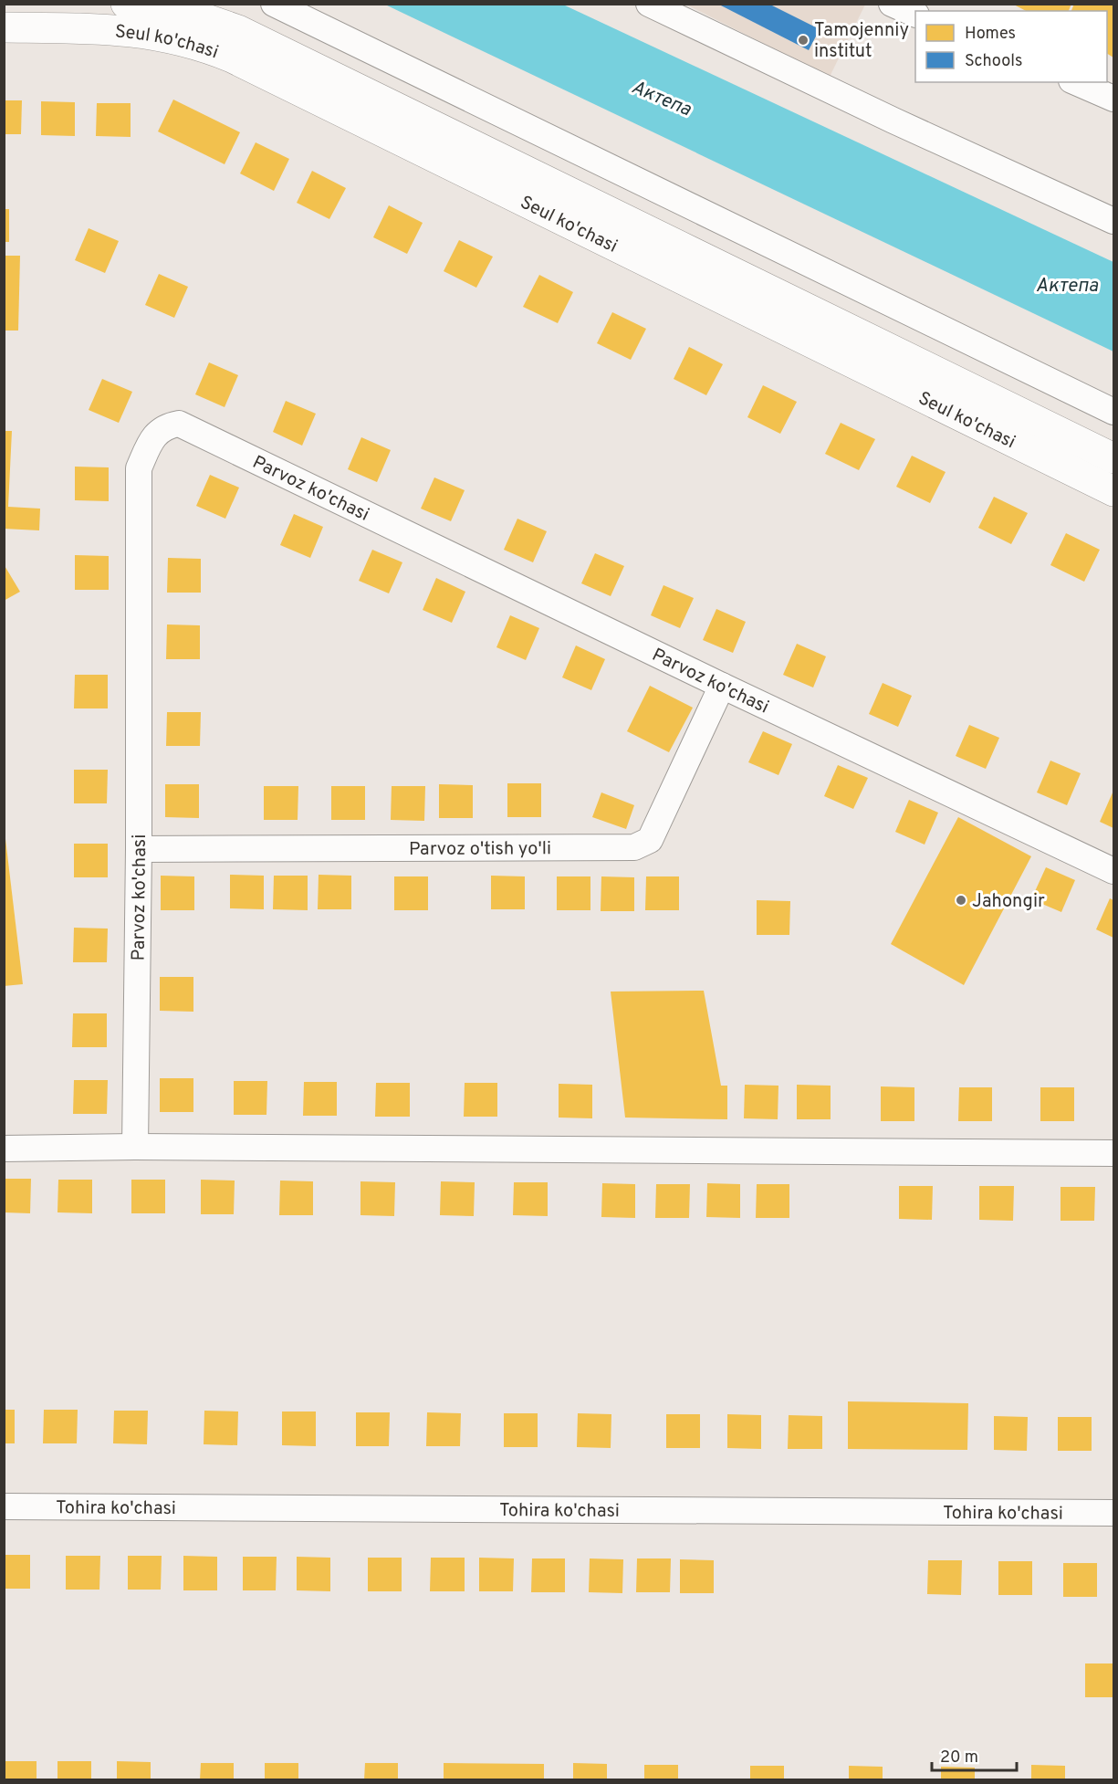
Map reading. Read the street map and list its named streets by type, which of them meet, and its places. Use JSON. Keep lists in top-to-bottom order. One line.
{"streets":{"main road":["Seul ko'chasi"],"street":["Parvoz ko'chasi","Parvoz o'tish yo'li","Tohira ko'chasi"]},"crossings":[["Parvoz ko'chasi","Parvoz o'tish yo'li"]],"water":["Актепа"],"places":["Tamojenniy institut","Jahongir"],"legend":["Homes","Schools"],"scale_bar":"20 m"}
